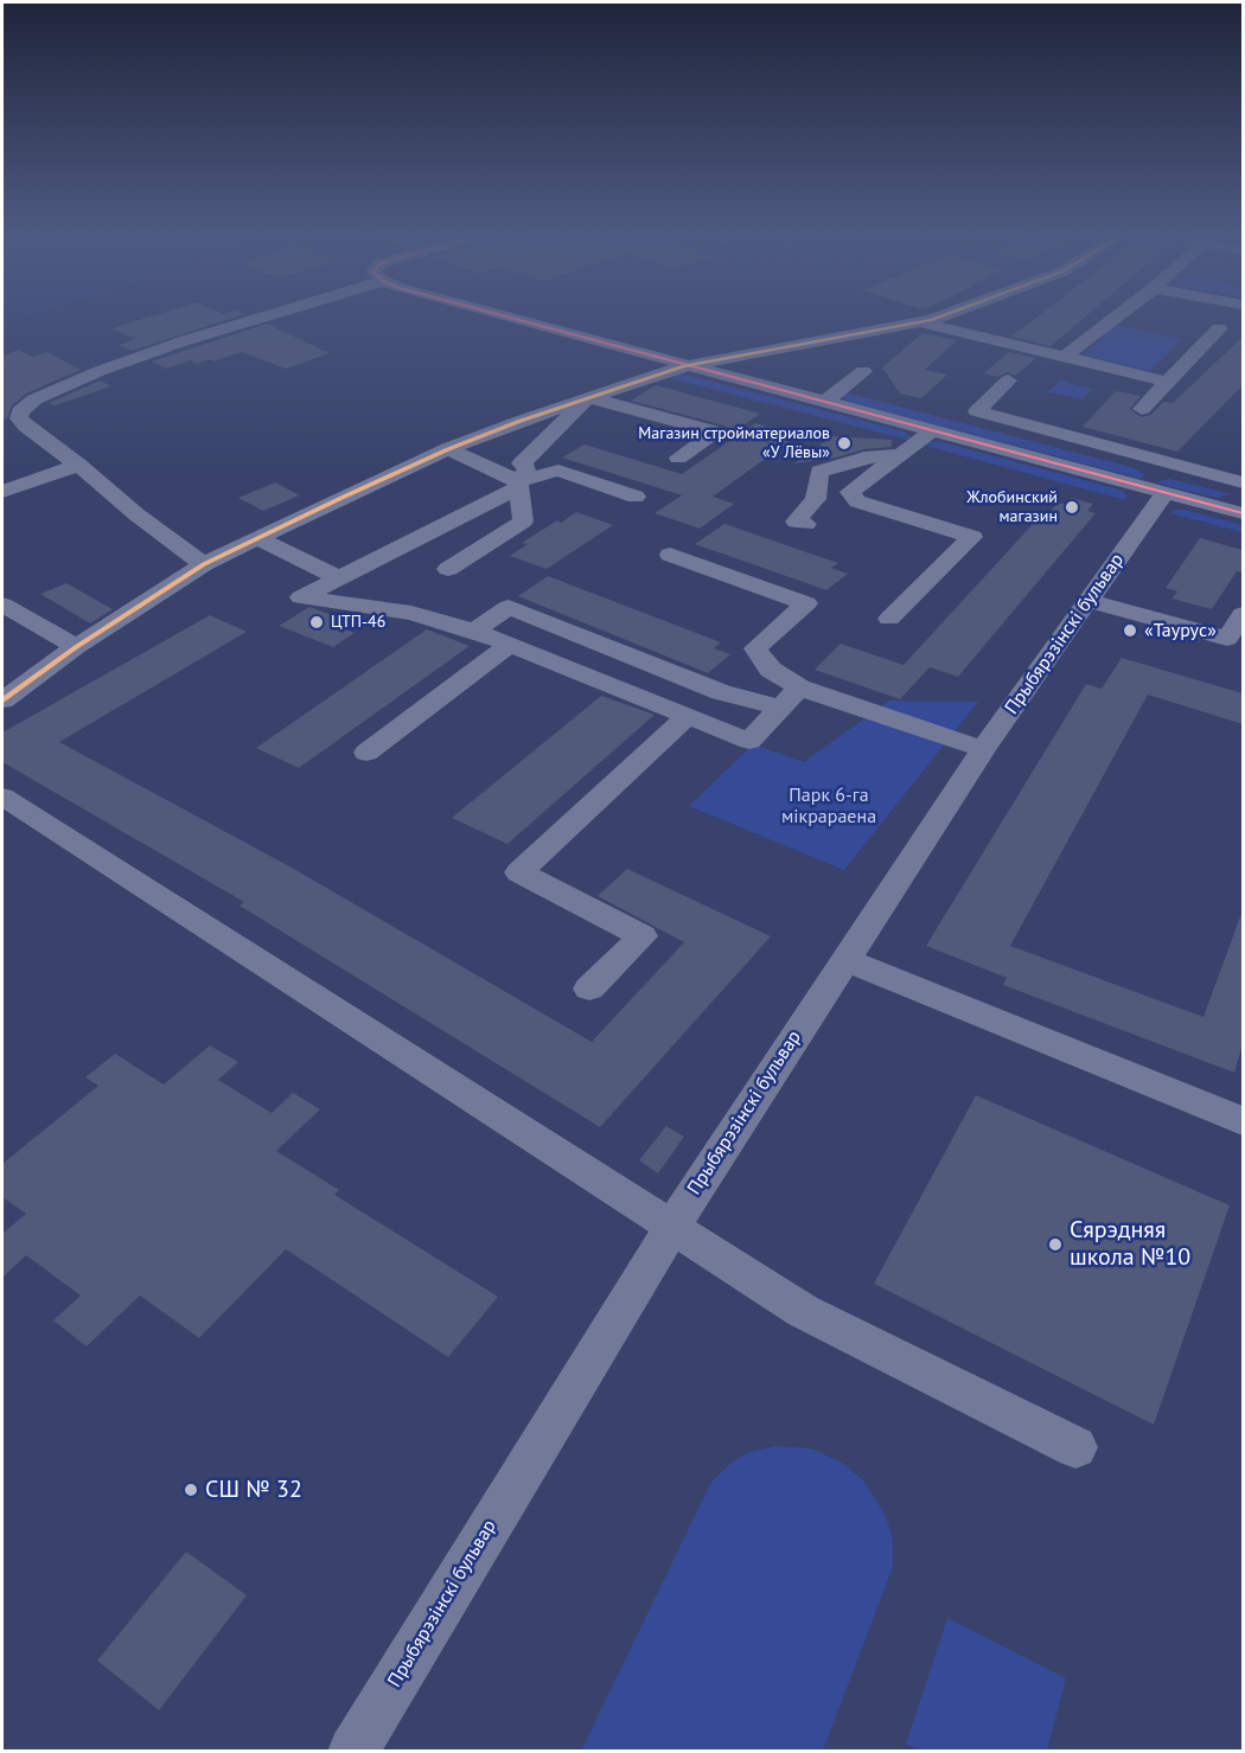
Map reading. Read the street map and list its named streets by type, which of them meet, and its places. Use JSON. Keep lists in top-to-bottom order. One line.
{"streets":{"street":["Прыбярэзінскі бульвар"]},"parks":["Парк 6-га мікрараена"],"places":["Магазин стройматериалов «У Лёвы»","Жлобинский магазин","ЦТП-46","«Таурус»","Сярэдняя школа №10","СШ № 32"]}
